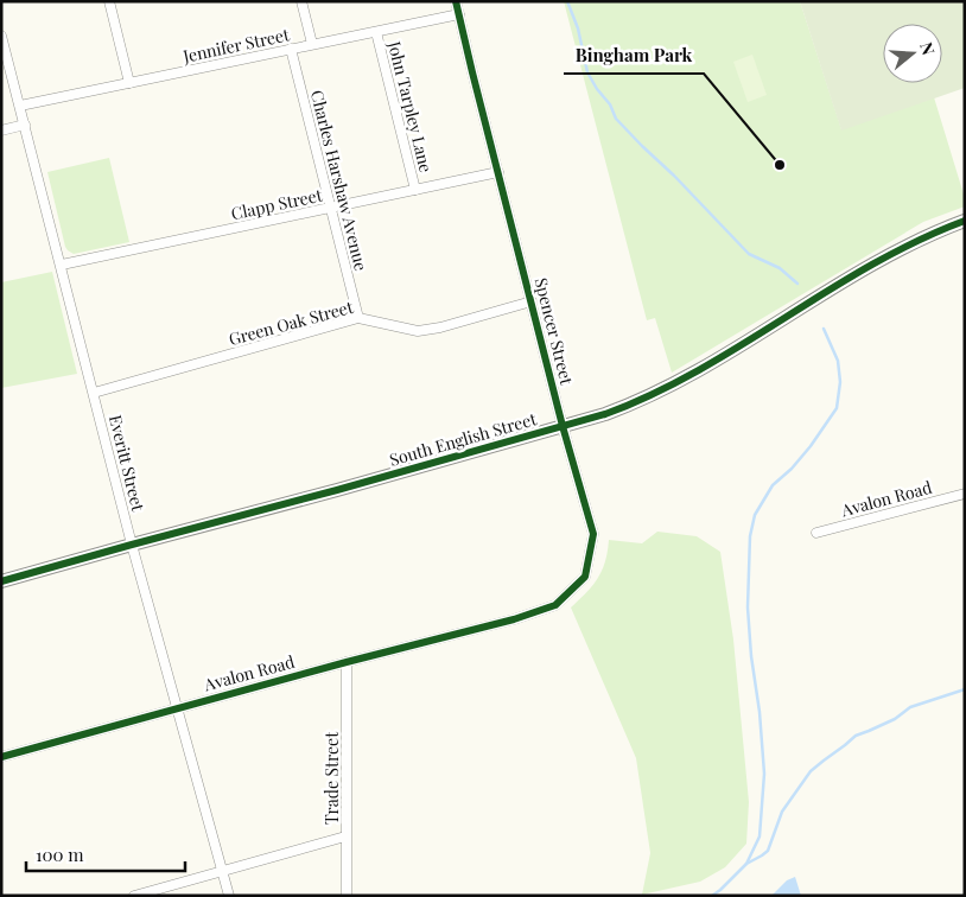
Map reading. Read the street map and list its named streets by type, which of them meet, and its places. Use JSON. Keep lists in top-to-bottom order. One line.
{"streets":{"street":["Jennifer Street","John Tarpley Lane","Charles Harshaw Avenue","Clapp Street","Green Oak Street","Spencer Street","South English Street","Everitt Street","Avalon Road","Trade Street"]},"crossings":[["Jennifer Street","John Tarpley Lane"],["Jennifer Street","Charles Harshaw Avenue"],["Jennifer Street","Spencer Street"],["Jennifer Street","Everitt Street"],["John Tarpley Lane","Clapp Street"],["Charles Harshaw Avenue","Clapp Street"],["Charles Harshaw Avenue","Green Oak Street"],["Clapp Street","Spencer Street"],["Clapp Street","Everitt Street"],["Green Oak Street","Spencer Street"],["Green Oak Street","Everitt Street"],["Spencer Street","South English Street"],["Spencer Street","Avalon Road"],["South English Street","Everitt Street"],["Everitt Street","Avalon Road"],["Avalon Road","Trade Street"]],"places":["Bingham Park"],"scale_bar":"100 m","north":"right"}
